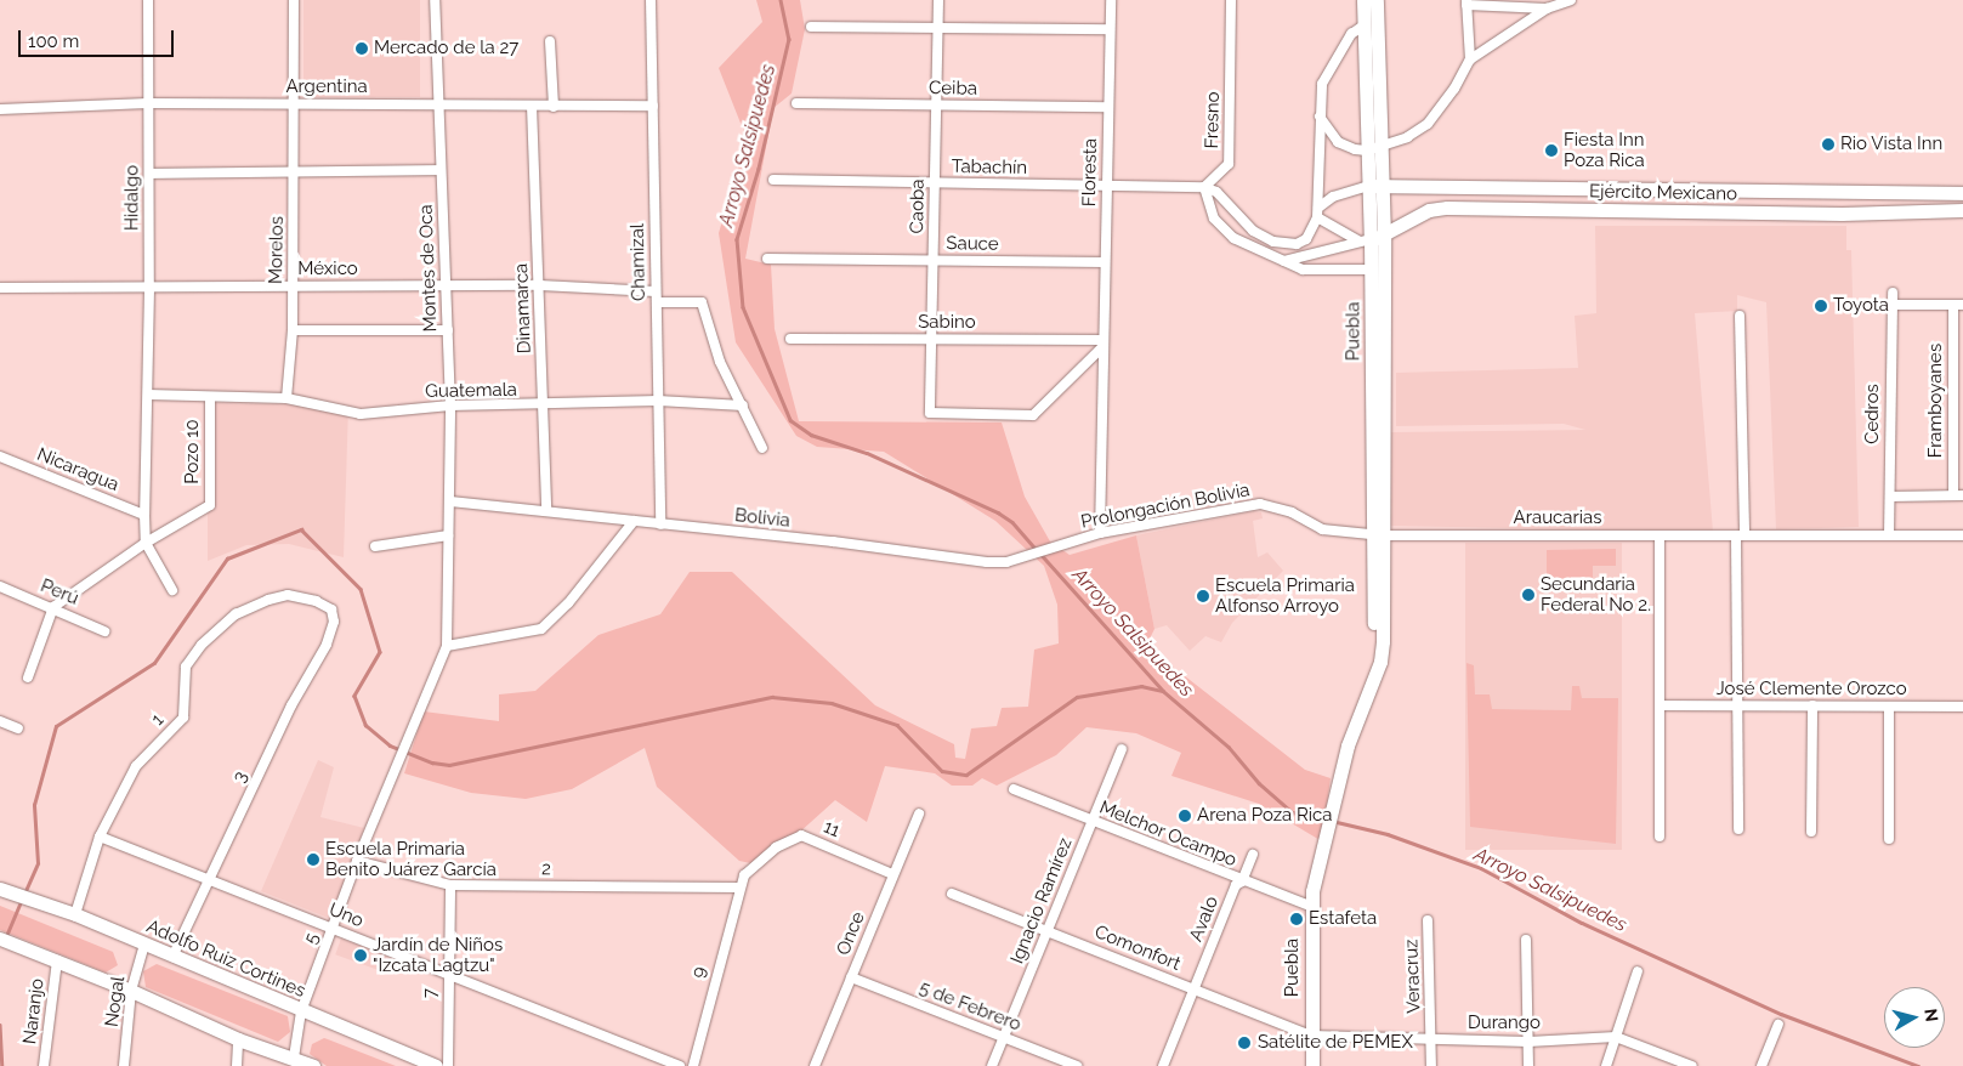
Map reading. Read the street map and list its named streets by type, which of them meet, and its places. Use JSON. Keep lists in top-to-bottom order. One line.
{"streets":{"main road":["Ejército Mexicano","Puebla","Adolfo Ruiz Cortines"],"street":["Argentina","Ceiba","Fresno","Tabachín","Floresta","Hidalgo","Caoba","Sauce","Morelos","Chamizal","Montes de Oca","México","Dinamarca","Sabino","Guatemala","Framboyanes","Cedros","Pozo 10","Nicaragua","Prolongación Bolivia","Bolivia","Araucarias","Perú","José Clemente Orozco","1","3","11","Melchor Ocampo","2","Ignacio Ramírez","Uno","Avalo","Once","5","Comonfort","9","Veracruz","7","Nogal","5 de Febrero","Naranjo","Durango"]},"crossings":[["Argentina","Hidalgo"],["Argentina","Morelos"],["Argentina","Chamizal"],["Argentina","Montes de Oca"],["Argentina","Dinamarca"],["Ceiba","Floresta"],["Ceiba","Caoba"],["Fresno","Tabachín"],["Tabachín","Floresta"],["Tabachín","Caoba"],["Floresta","Caoba"],["Floresta","Sauce"],["Floresta","Sabino"],["Floresta","Prolongación Bolivia"],["Ejército Mexicano","Puebla"],["Hidalgo","México"],["Hidalgo","Pozo 10"],["Hidalgo","Nicaragua"],["Caoba","Sauce"],["Caoba","Sabino"],["Morelos","México"],["Morelos","Guatemala"],["Chamizal","México"],["Chamizal","Guatemala"],["Chamizal","Bolivia"],["Montes de Oca","México"],["Montes de Oca","Guatemala"],["Montes de Oca","Bolivia"],["Montes de Oca","5"],["México","Dinamarca"],["Dinamarca","Guatemala"],["Dinamarca","Bolivia"],["Puebla","Prolongación Bolivia"],["Puebla","Araucarias"],["Puebla","Melchor Ocampo"],["Puebla","Comonfort"],["Puebla","Durango"],["Cedros","Araucarias"],["Prolongación Bolivia","Bolivia"],["Prolongación Bolivia","Araucarias"],["1","3"],["1","Uno"],["1","Adolfo Ruiz Cortines"],["3","Uno"],["3","Adolfo Ruiz Cortines"],["11","2"],["11","Once"],["11","9"],["Melchor Ocampo","Ignacio Ramírez"],["Melchor Ocampo","Avalo"],["2","5"],["2","9"],["2","7"],["Ignacio Ramírez","Comonfort"],["Ignacio Ramírez","5 de Febrero"],["Uno","5"],["Uno","7"],["Avalo","Comonfort"],["Once","5 de Febrero"],["5","Adolfo Ruiz Cortines"],["Comonfort","Durango"],["Adolfo Ruiz Cortines","Nogal"],["Veracruz","Durango"]],"water":["Arroyo Salsipuedes"],"places":["Mercado de la 27","Rio Vista Inn","Fiesta Inn Poza Rica","Toyota","Secundaria Federal No 2.","Escuela Primaria Alfonso Arroyo","Arena Poza Rica","Escuela Primaria Benito Juárez García","Estafeta","Jardín de Niños \"Izcata Lagtzu\"","Satélite de PEMEX"],"scale_bar":"100 m","north":"right"}
